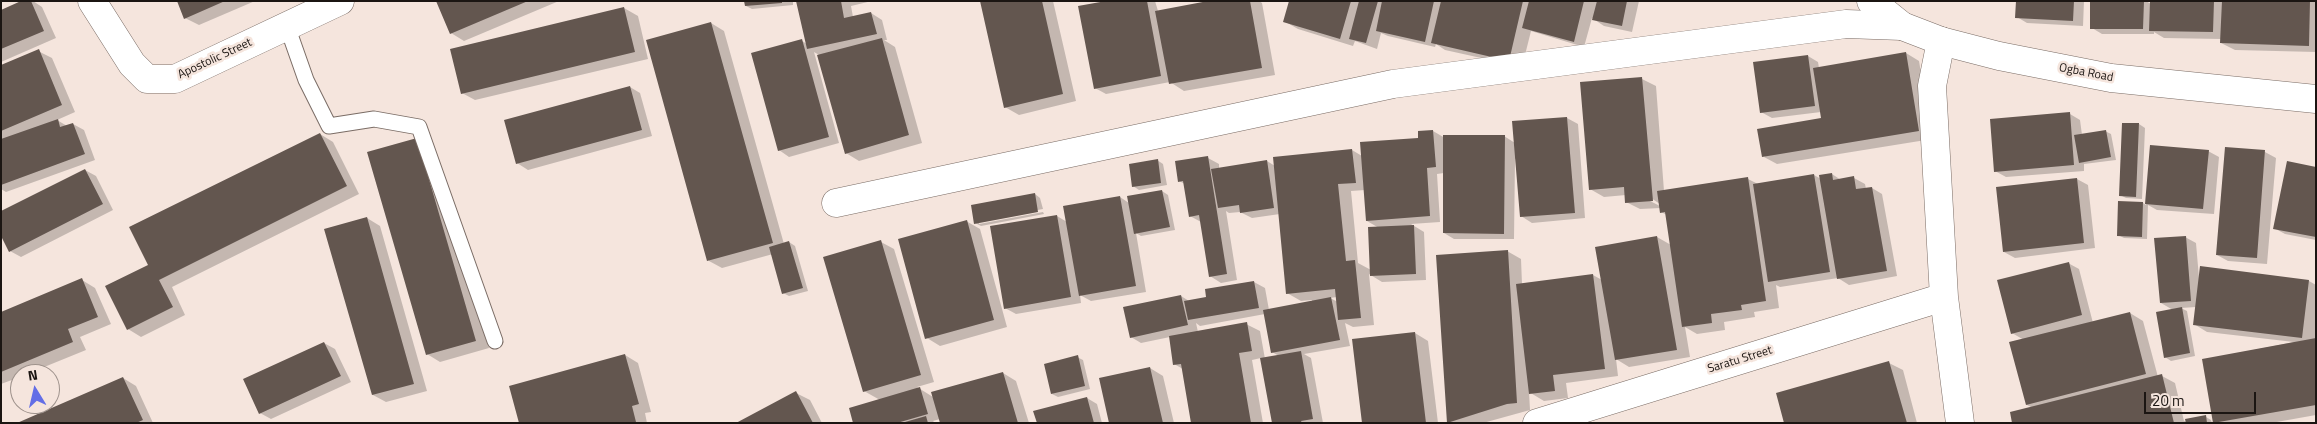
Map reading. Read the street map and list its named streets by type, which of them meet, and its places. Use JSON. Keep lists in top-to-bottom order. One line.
{"streets":{"street":["Apostolic Street","Ogba Road","Saratu Street"]},"scale_bar":"20 m","north":"top"}
